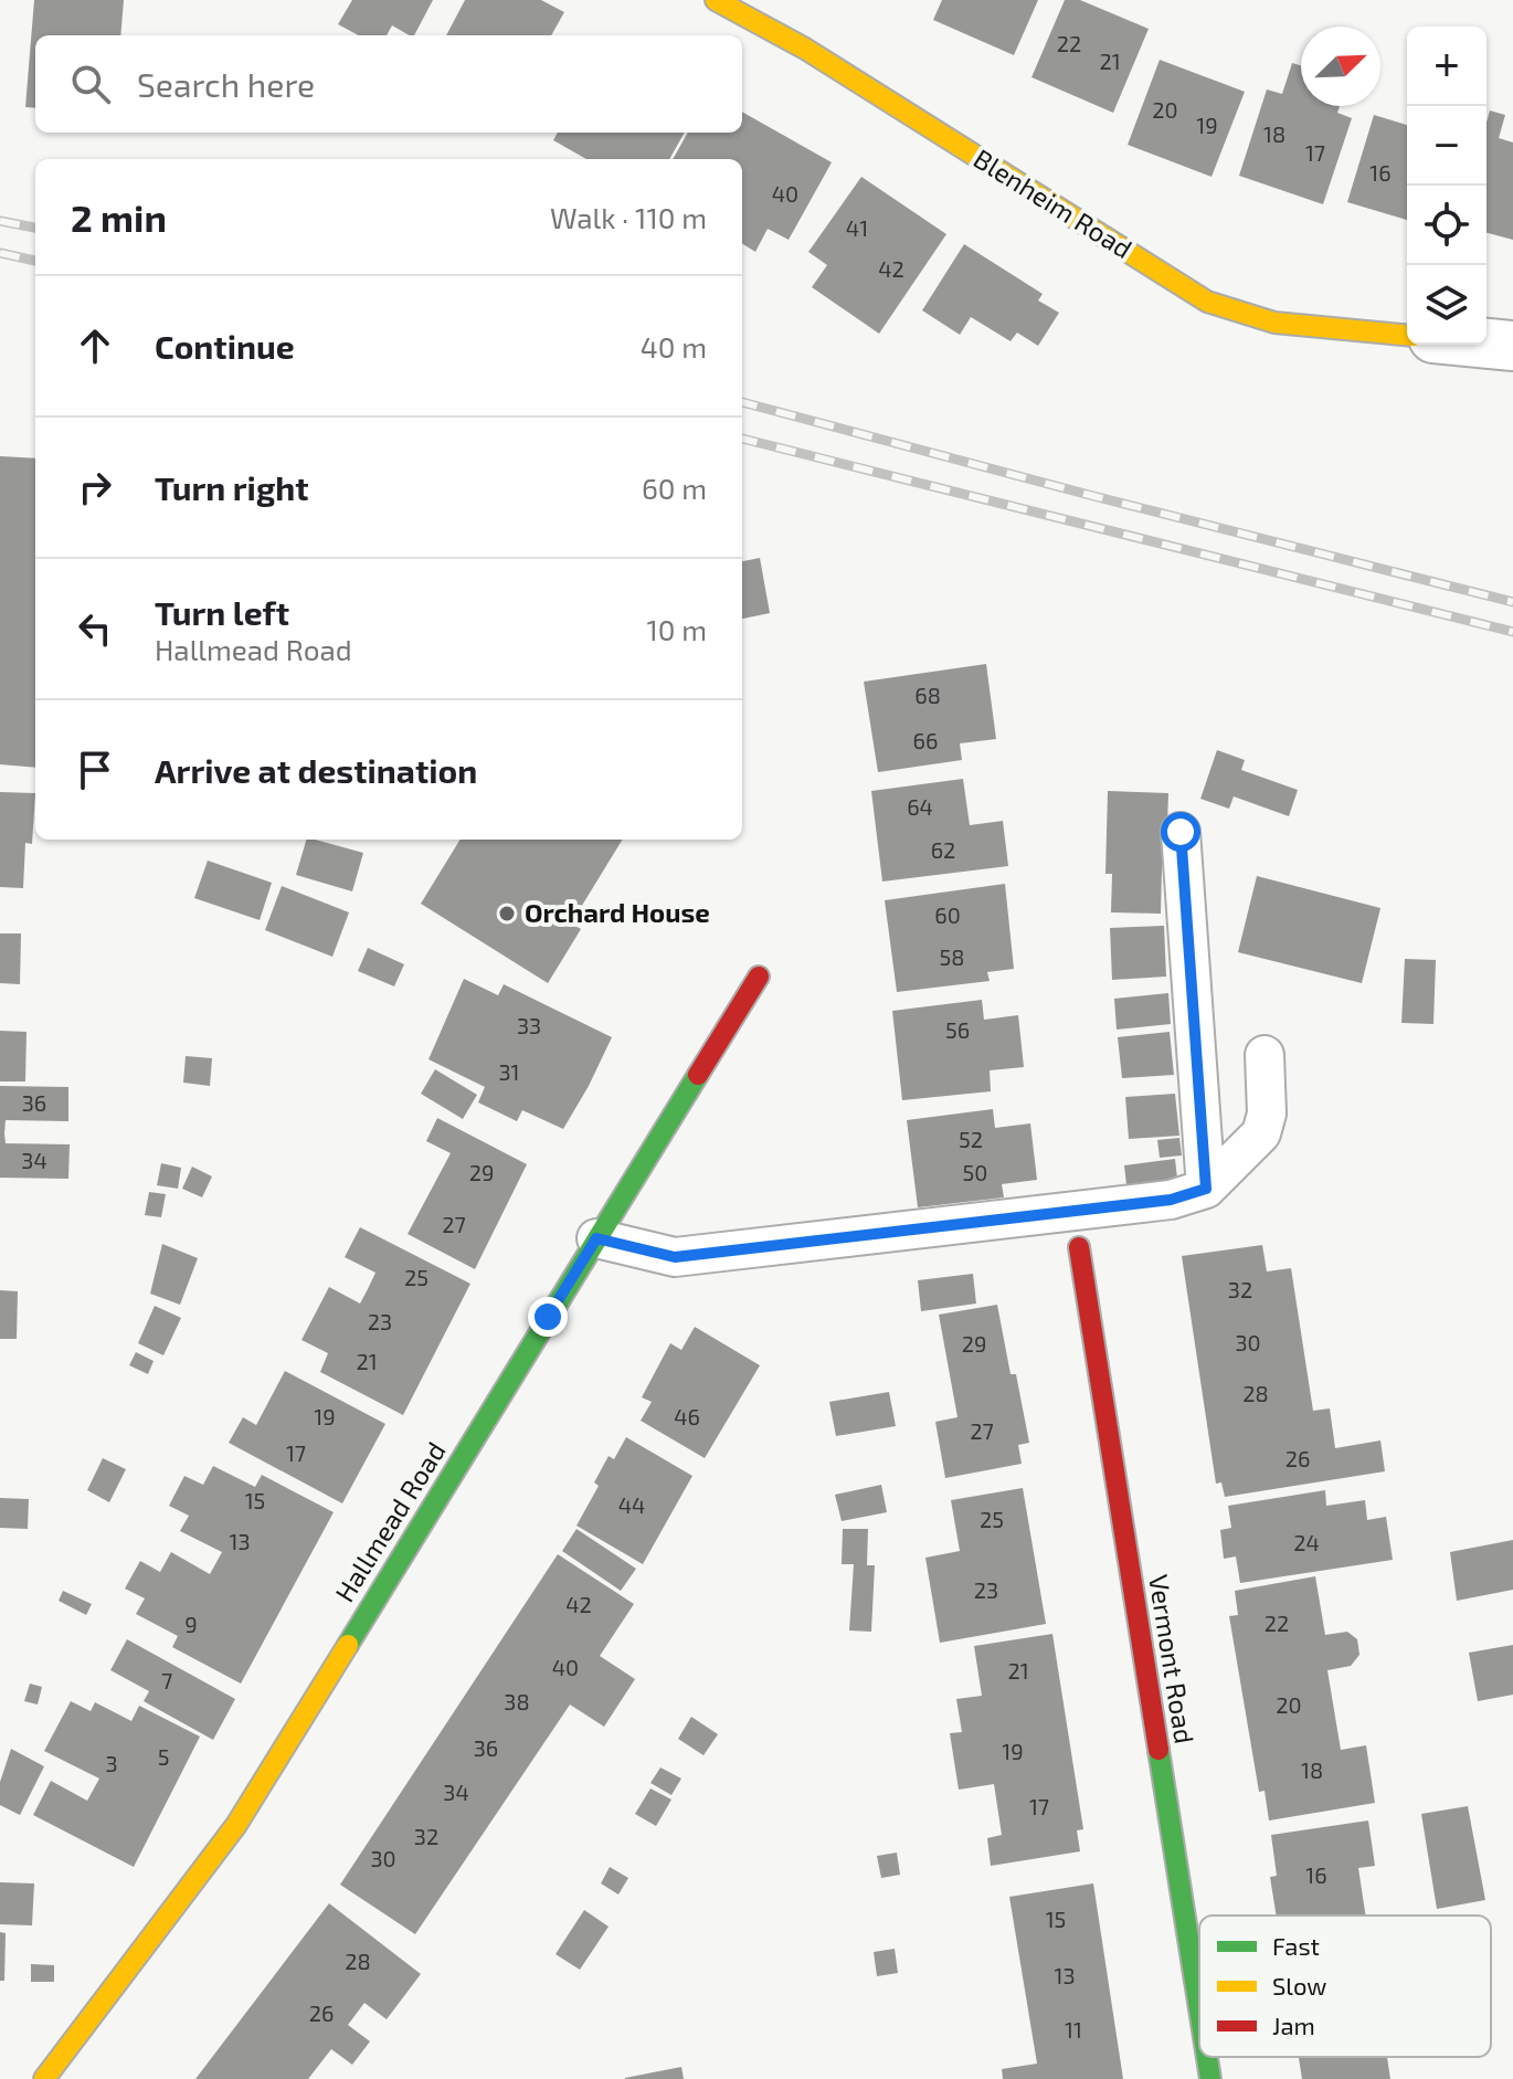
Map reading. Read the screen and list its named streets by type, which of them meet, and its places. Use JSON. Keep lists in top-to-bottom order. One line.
{"streets":{"street":["Blenheim Road","Hallmead Road","Vermont Road"]},"places":["Orchard House"],"house_numbers":["22","21","20","19","18","17","16","40","41","42","68","66","64","62","60","58","33","56","31","36","52","34","29","50","27","25","32","23","30","29","21","28","19","46","27","17","26","15","44","25","13","24","23","42","22","9","40","21","7","38","20","36","19","5","3","18","34","17","32","30","16","15","28","13","26","11"],"legend":["Fast","Slow","Jam"],"north":"top right","page":{"map_buttons":["+","−"],"search":"Search here","heading":["2 min","Walk · 110 m"],"list":[["Continue","40 m"],["Turn right","60 m"],["Turn left","Hallmead Road","10 m"],"Arrive at destination"]}}
